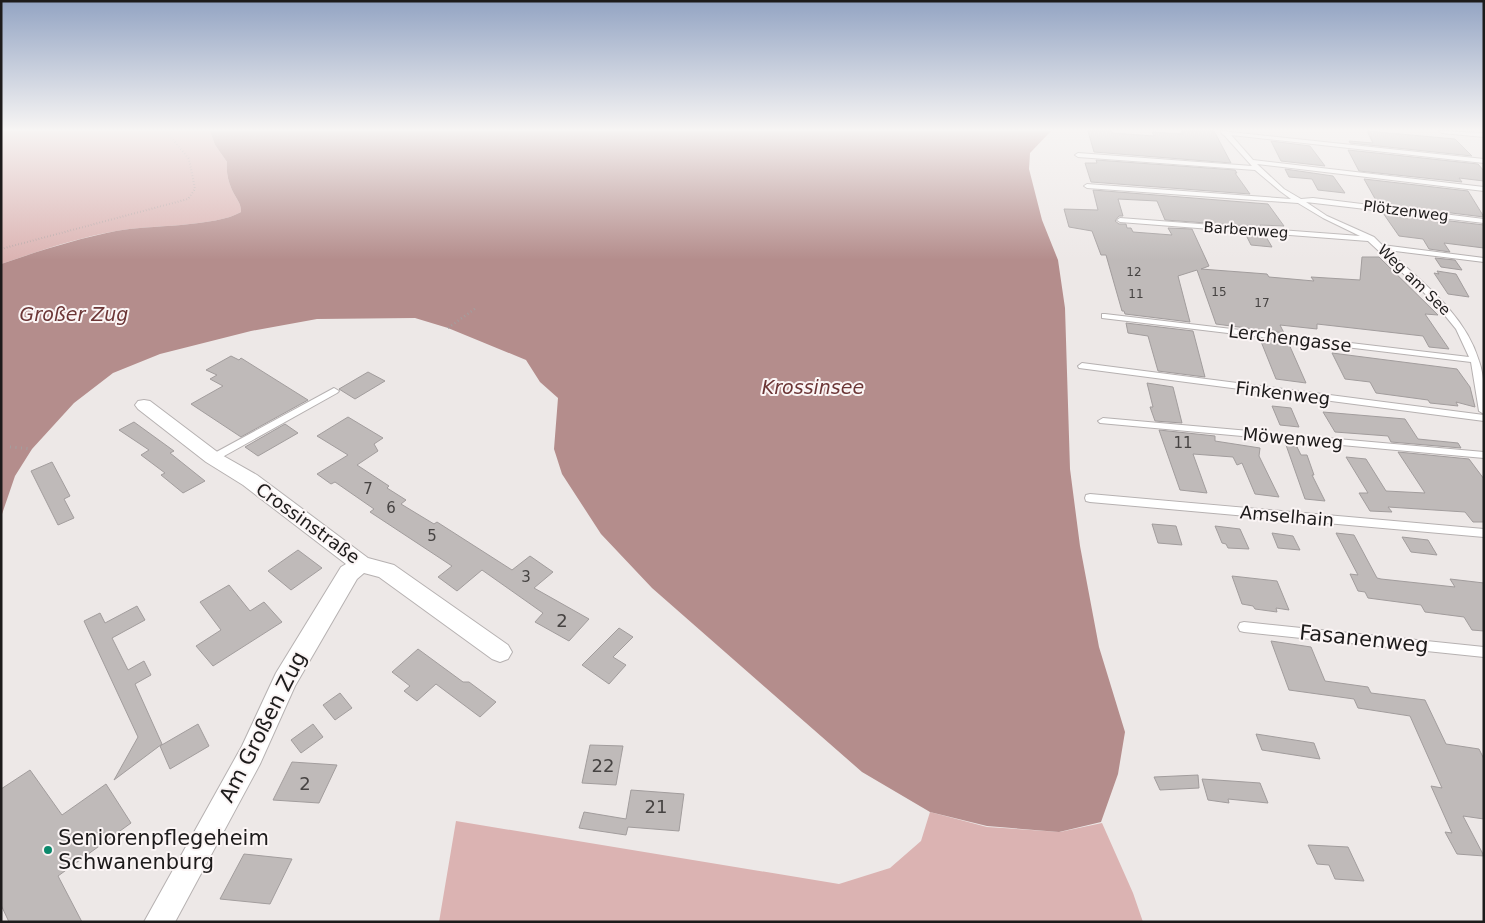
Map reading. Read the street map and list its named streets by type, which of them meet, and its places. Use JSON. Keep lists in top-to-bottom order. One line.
{"streets":{"street":["Crossinstraße","Am Großen Zug"],"lane":["Plötzenweg","Barbenweg","Weg am See","Lerchengasse","Finkenweg","Möwenweg","Amselhain","Fasanenweg"]},"crossings":[["Plötzenweg","Weg am See"],["Barbenweg","Weg am See"],["Weg am See","Lerchengasse"],["Crossinstraße","Am Großen Zug"]],"water":["Großer Zug","Krossinsee"],"places":["Seniorenpflegeheim Schwanenburg"],"house_numbers":["12","15","11","17","11","7","6","5","3","2","22","2","21"]}
